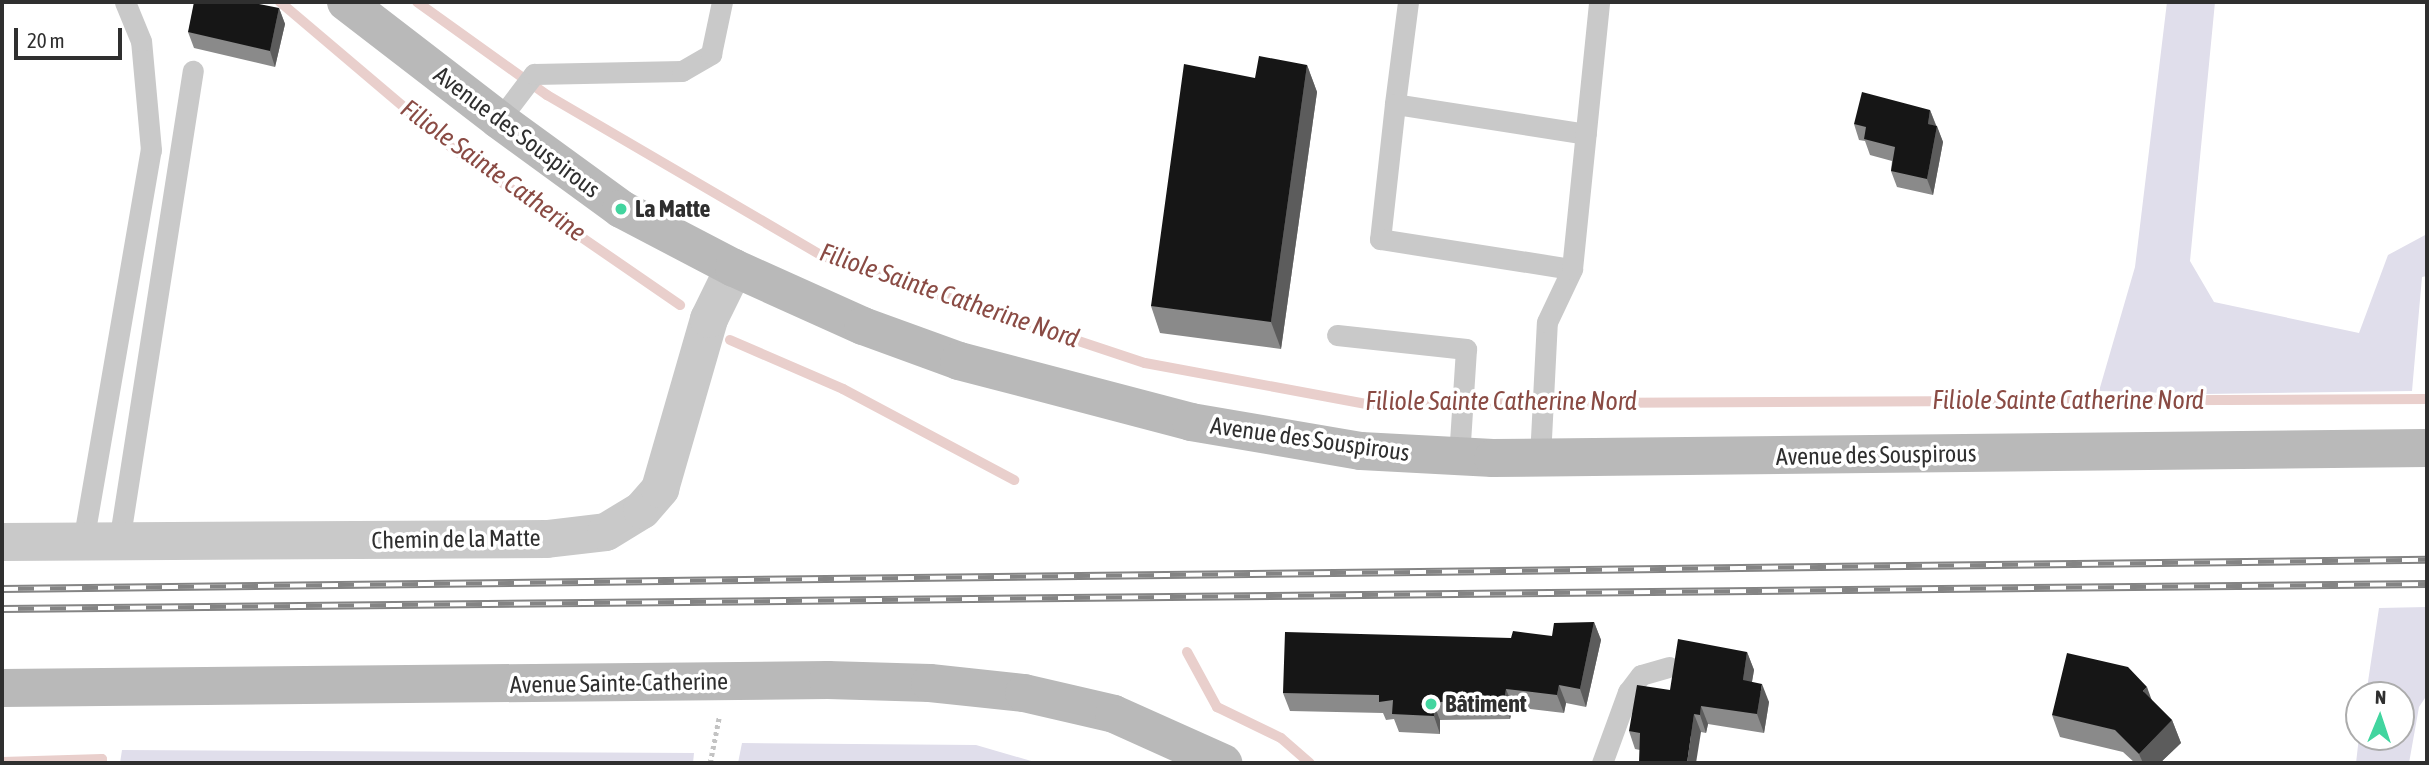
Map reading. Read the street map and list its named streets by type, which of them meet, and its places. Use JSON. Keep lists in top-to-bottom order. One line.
{"streets":{"main road":["Avenue des Souspirous","Avenue Sainte-Catherine"],"street":["Chemin de la Matte"]},"crossings":[["Avenue des Souspirous","Chemin de la Matte"]],"water":["Filiole Sainte Catherine","Filiole Sainte Catherine Nord"],"places":["La Matte","Bâtiment"],"scale_bar":"20 m","north":"top"}
